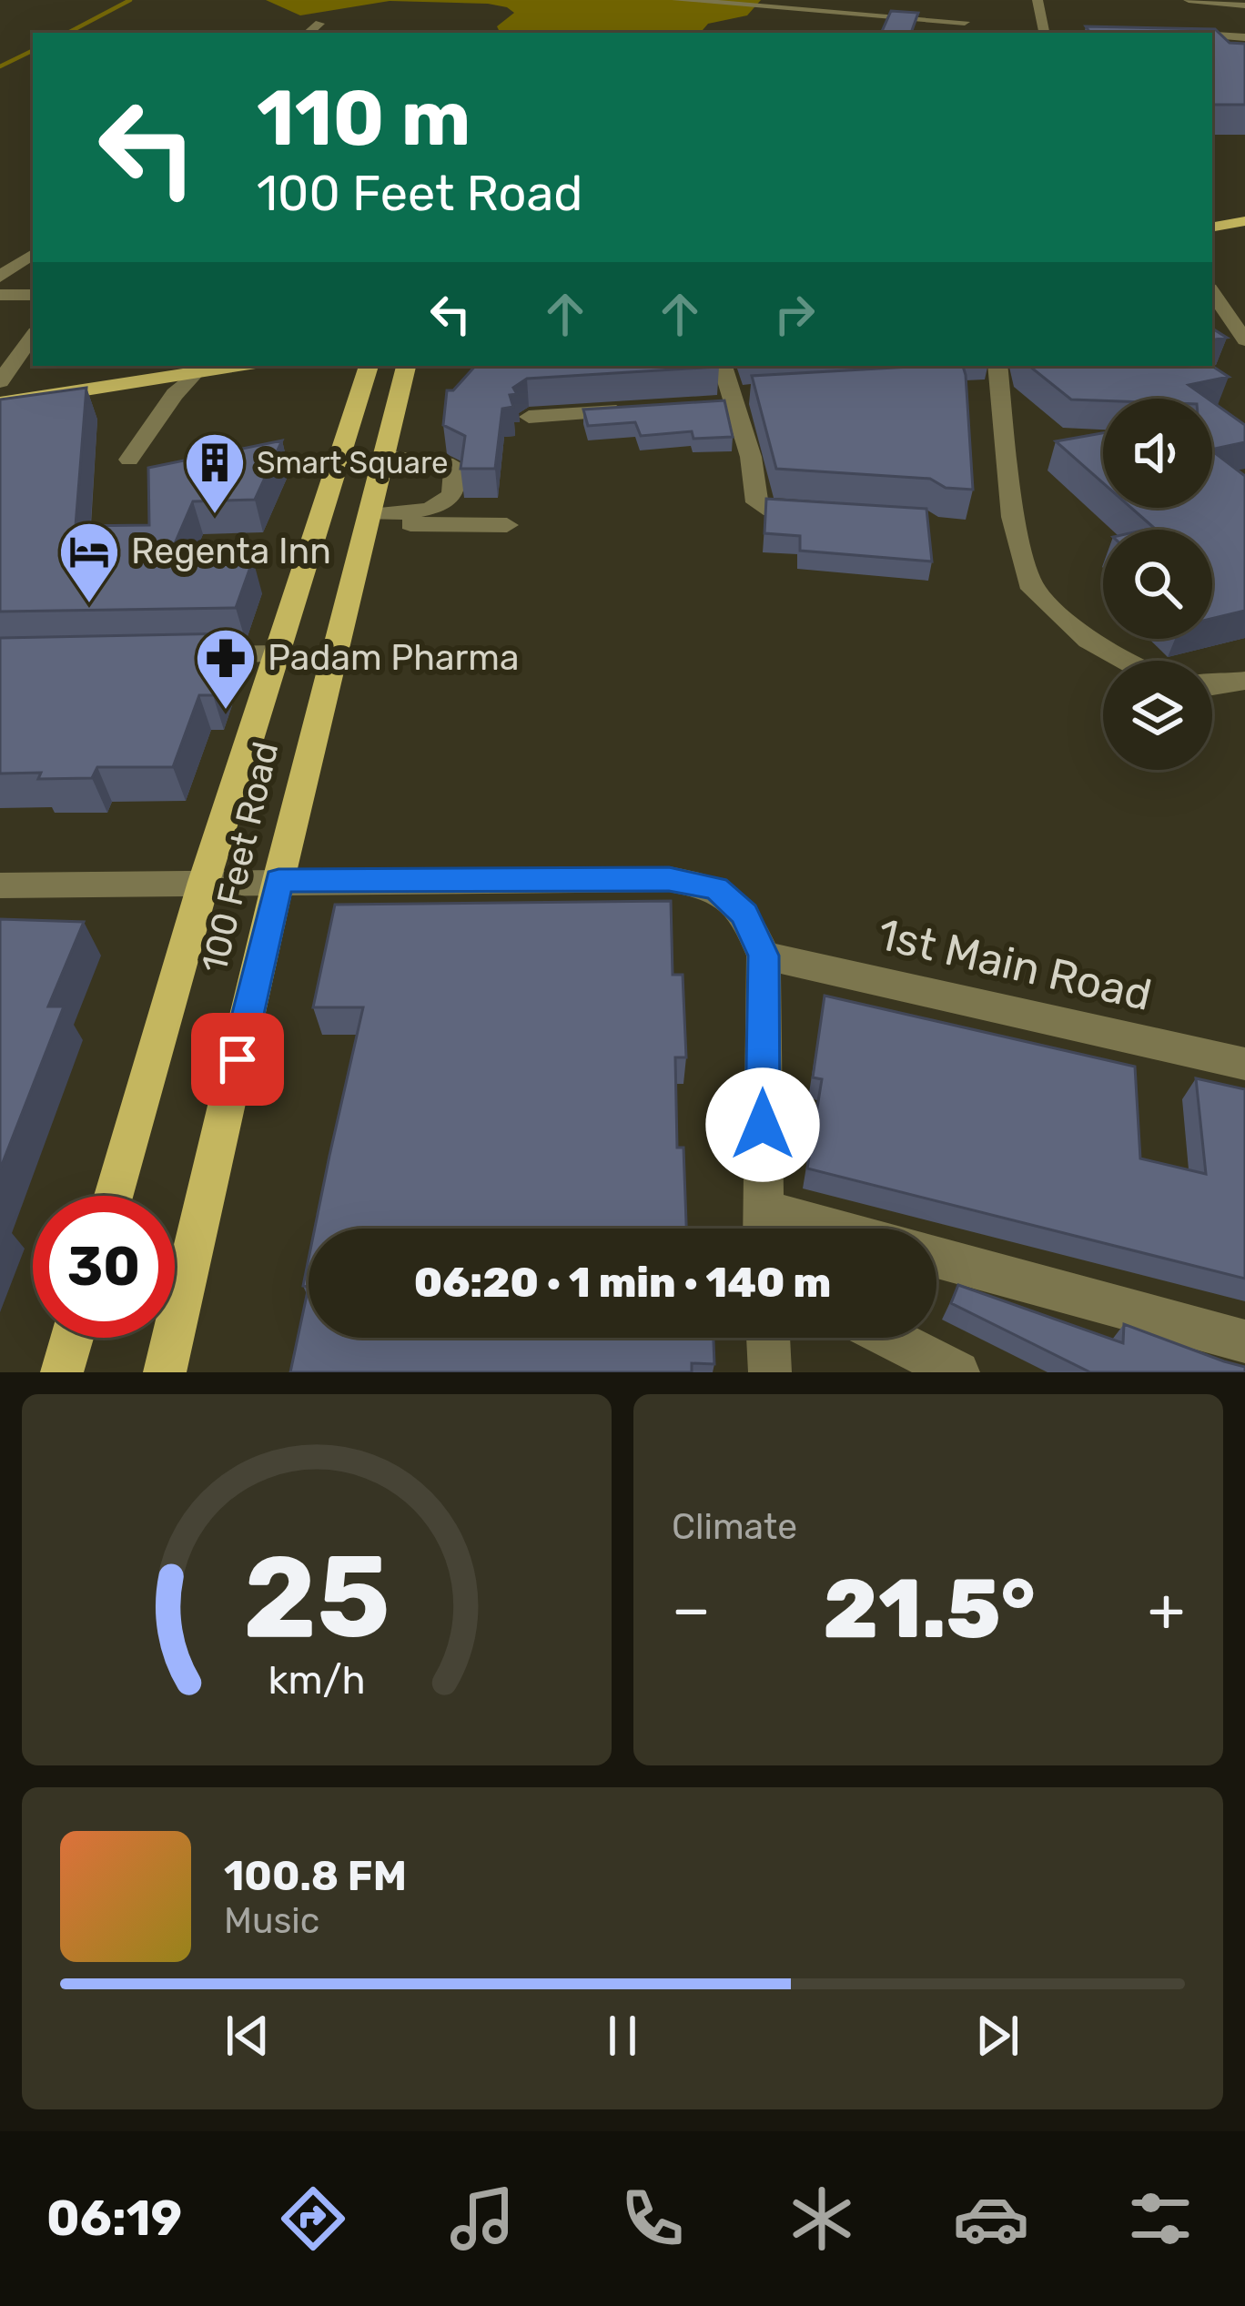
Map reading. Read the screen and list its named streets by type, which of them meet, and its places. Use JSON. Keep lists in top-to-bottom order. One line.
{"streets":{"main road":["100 Feet Road"],"street":["1st Main Road"]},"places":{"building":["Smart Square"],"hotel":["Regenta Inn"],"pharmacy":["Padam Pharma"]},"page":{"turn":["110 m","100 Feet Road"],"limit":"30","trip":"06:20 · 1 min · 140 m","tile":"Climate","heat":["−","21.5°","+"],"song":["100.8 FM","Music"],"tabs":"06:19","gauge":["25","km/h"]}}
